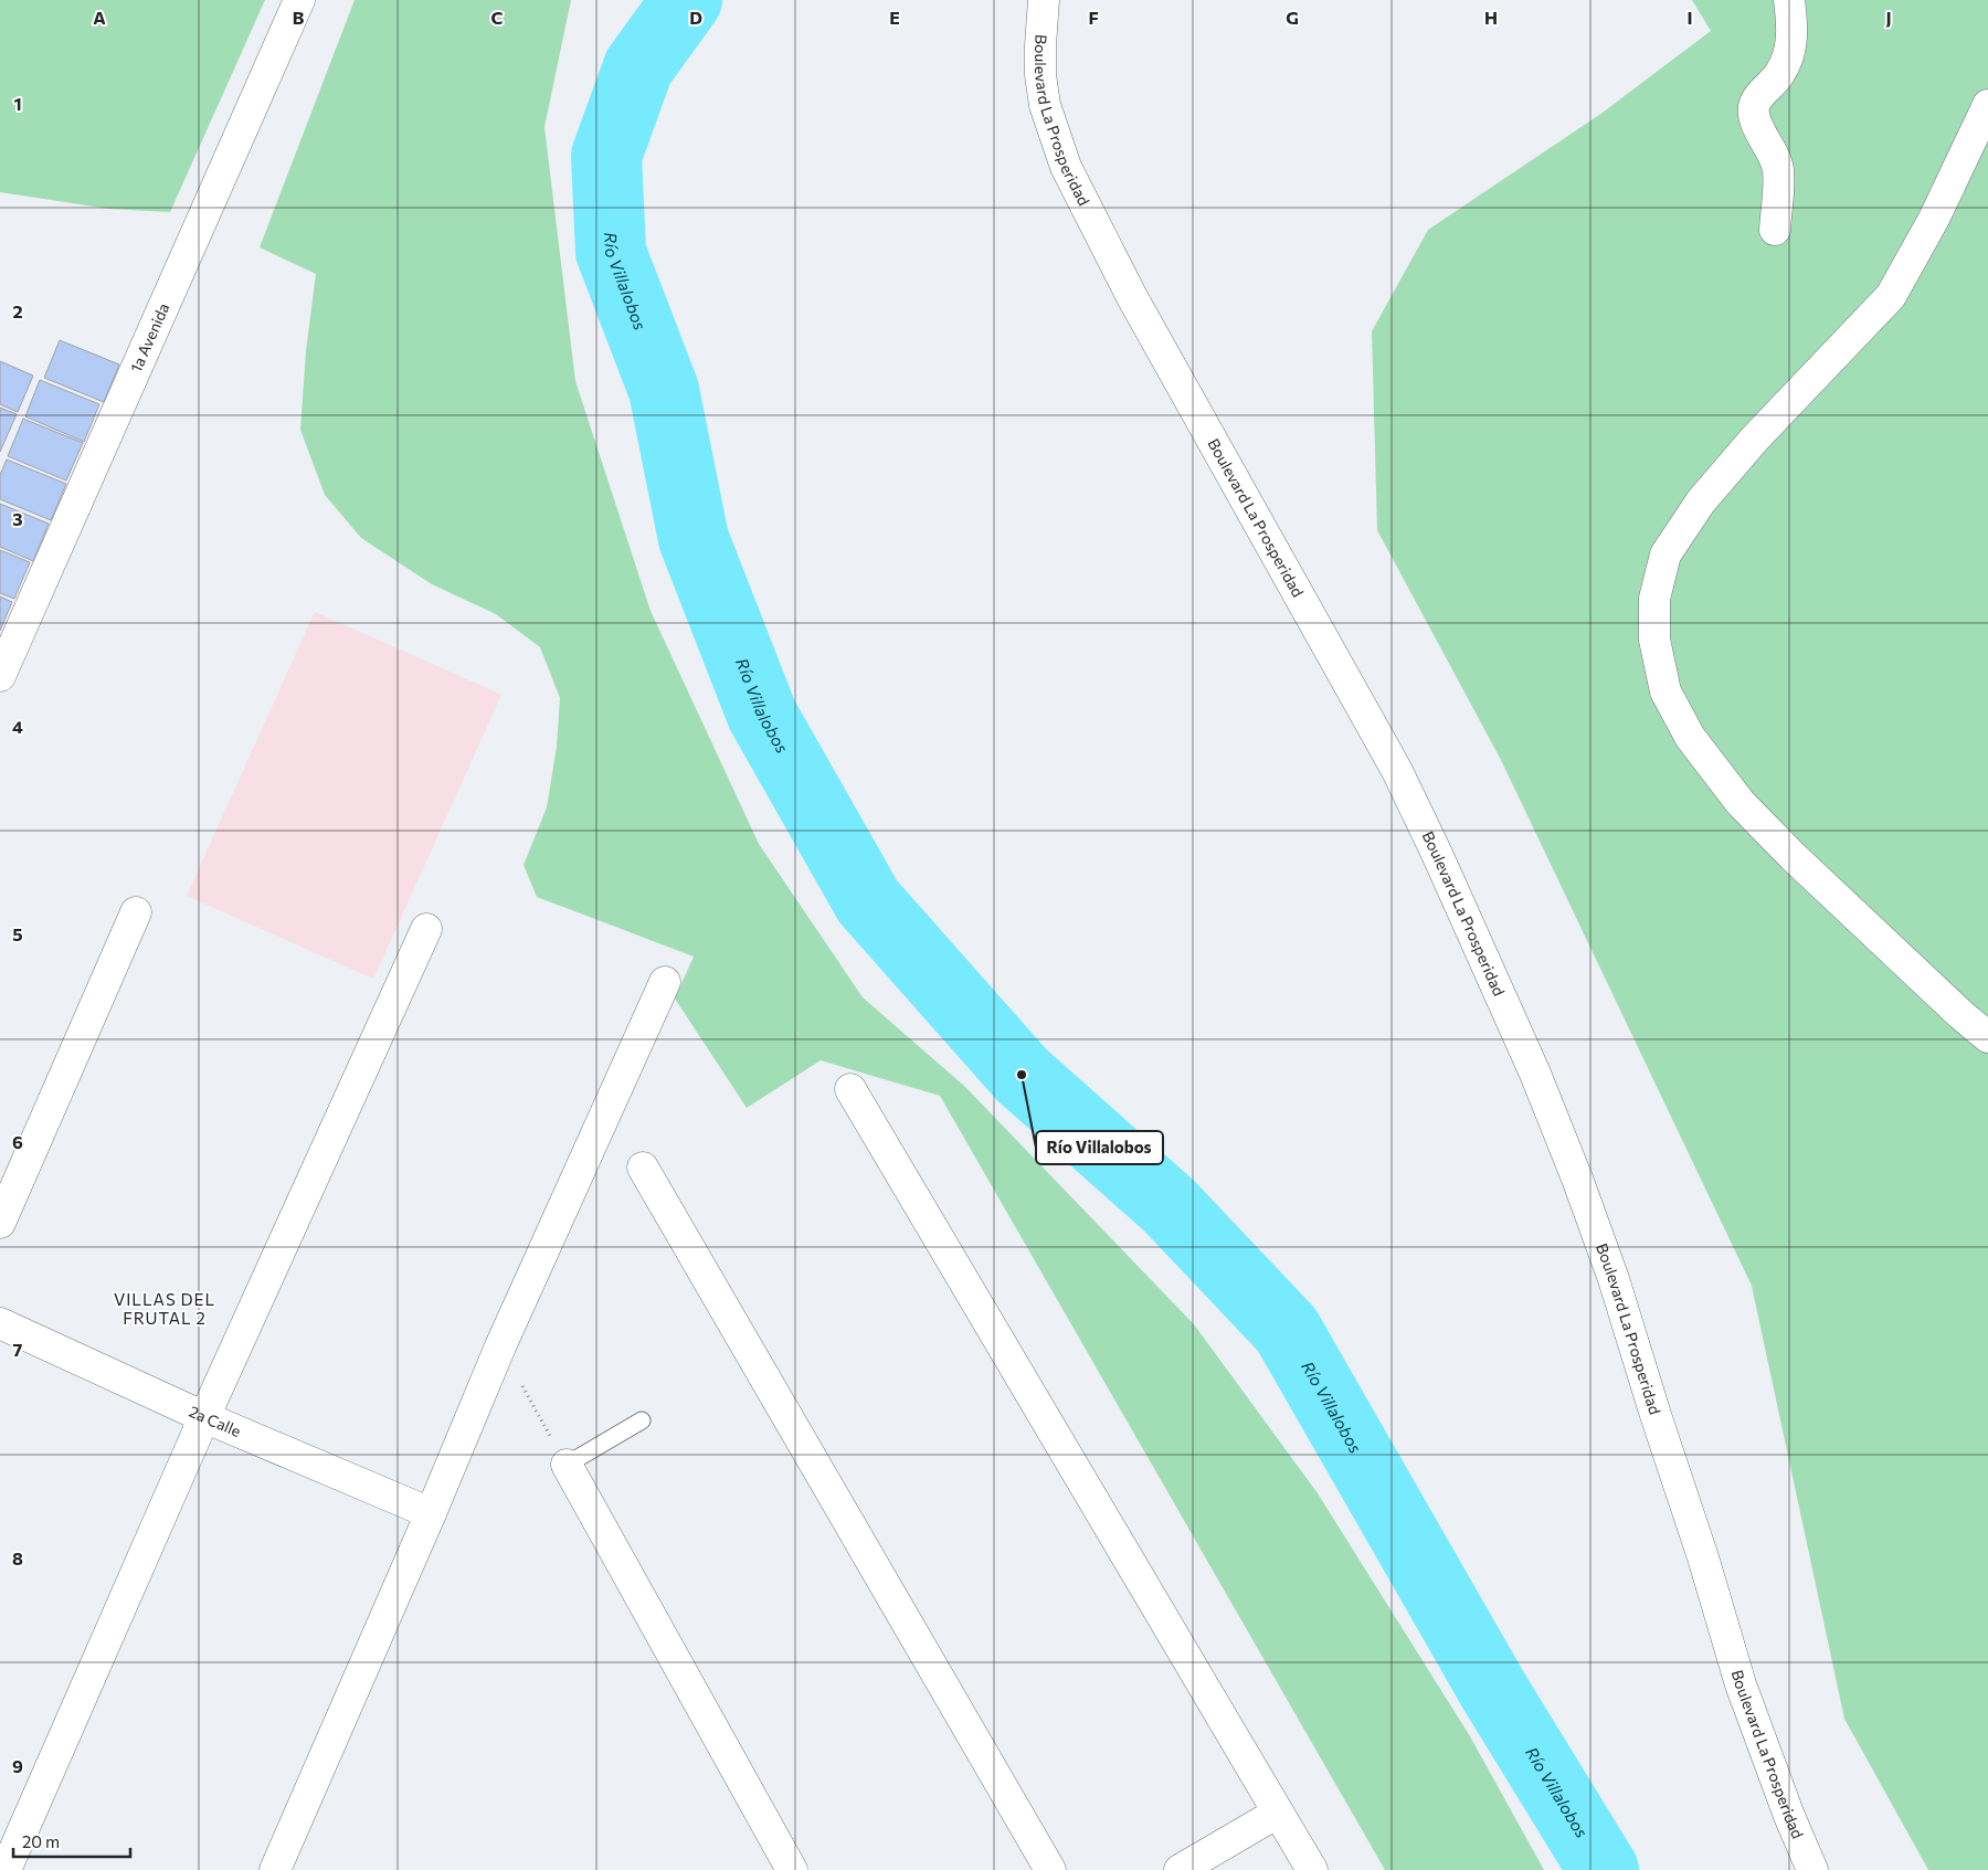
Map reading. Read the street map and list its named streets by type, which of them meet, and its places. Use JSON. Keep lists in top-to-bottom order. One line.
{"streets":{"street":["Boulevard La Prosperidad","1a Avenida","2a Calle"]},"districts":["VILLAS DEL FRUTAL 2"],"water":["Río Villalobos"],"places":["Río Villalobos"],"scale_bar":"20 m","grid":{"columns":["A","B","C","D","E","F","G","H","I","J"],"rows":["1","2","3","4","5","6","7","8","9"]}}
